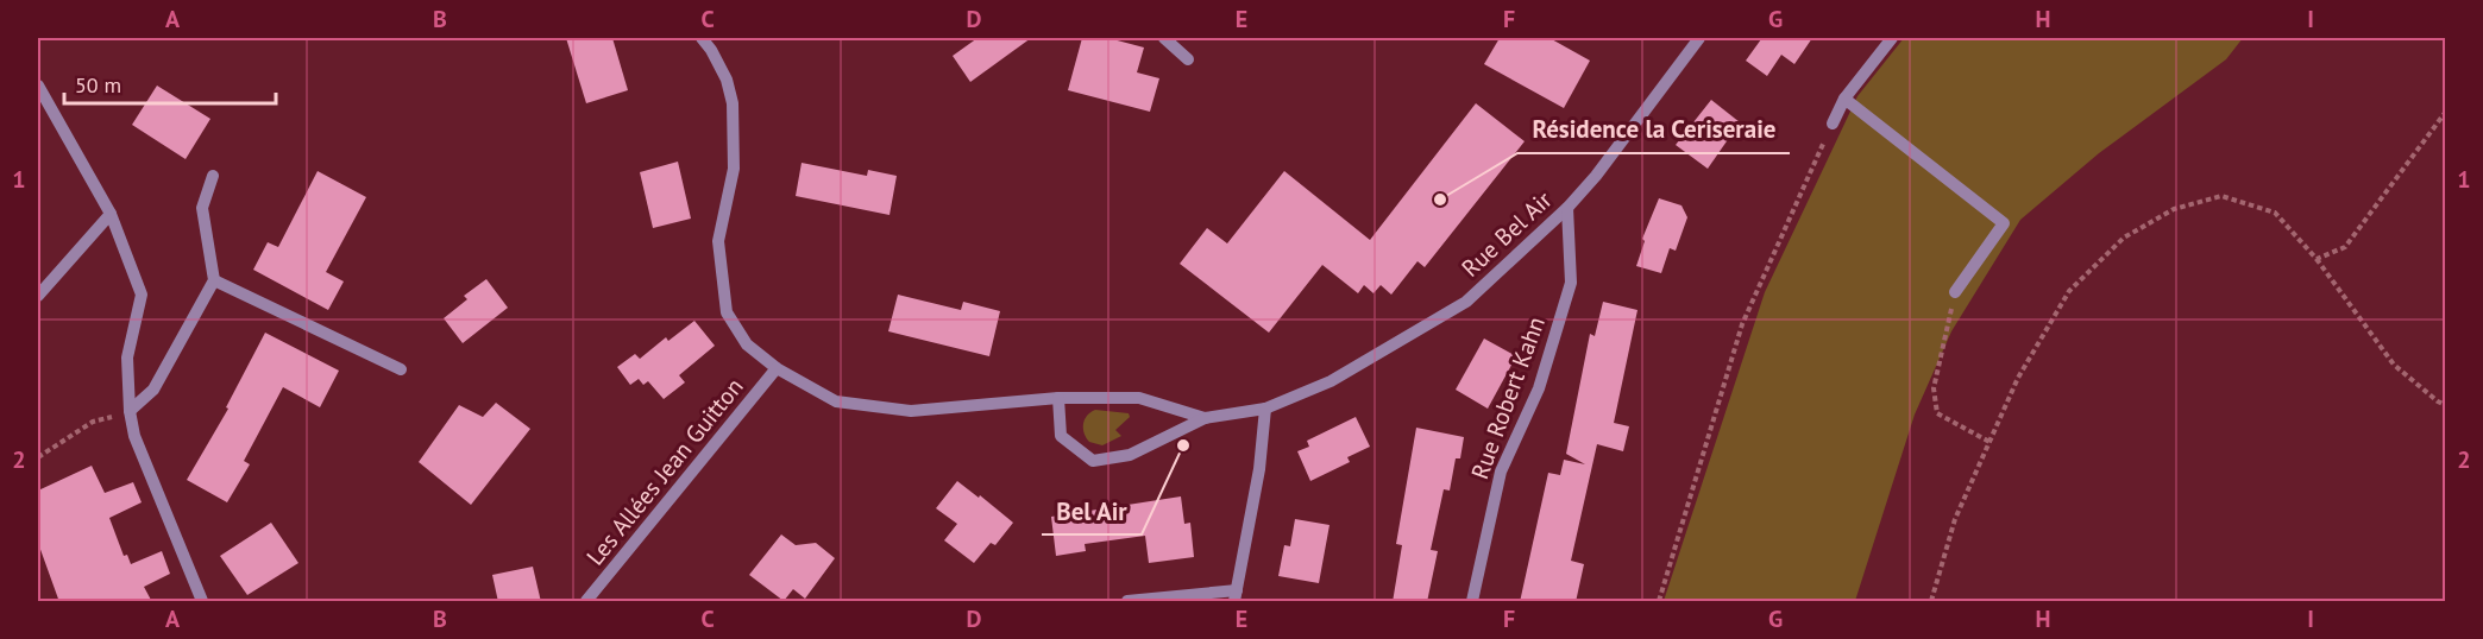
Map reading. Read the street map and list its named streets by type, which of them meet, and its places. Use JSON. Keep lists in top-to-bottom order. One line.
{"streets":{"street":["Rue Bel Air","Rue Robert Kahn","Les Allées Jean Guitton"]},"crossings":[["Rue Bel Air","Rue Robert Kahn"]],"places":["Résidence la Ceriseraie","Bel Air"],"scale_bar":"50 m","grid":{"columns":["A","B","C","D","E","F","G","H","I"],"rows":["1","2"]}}
